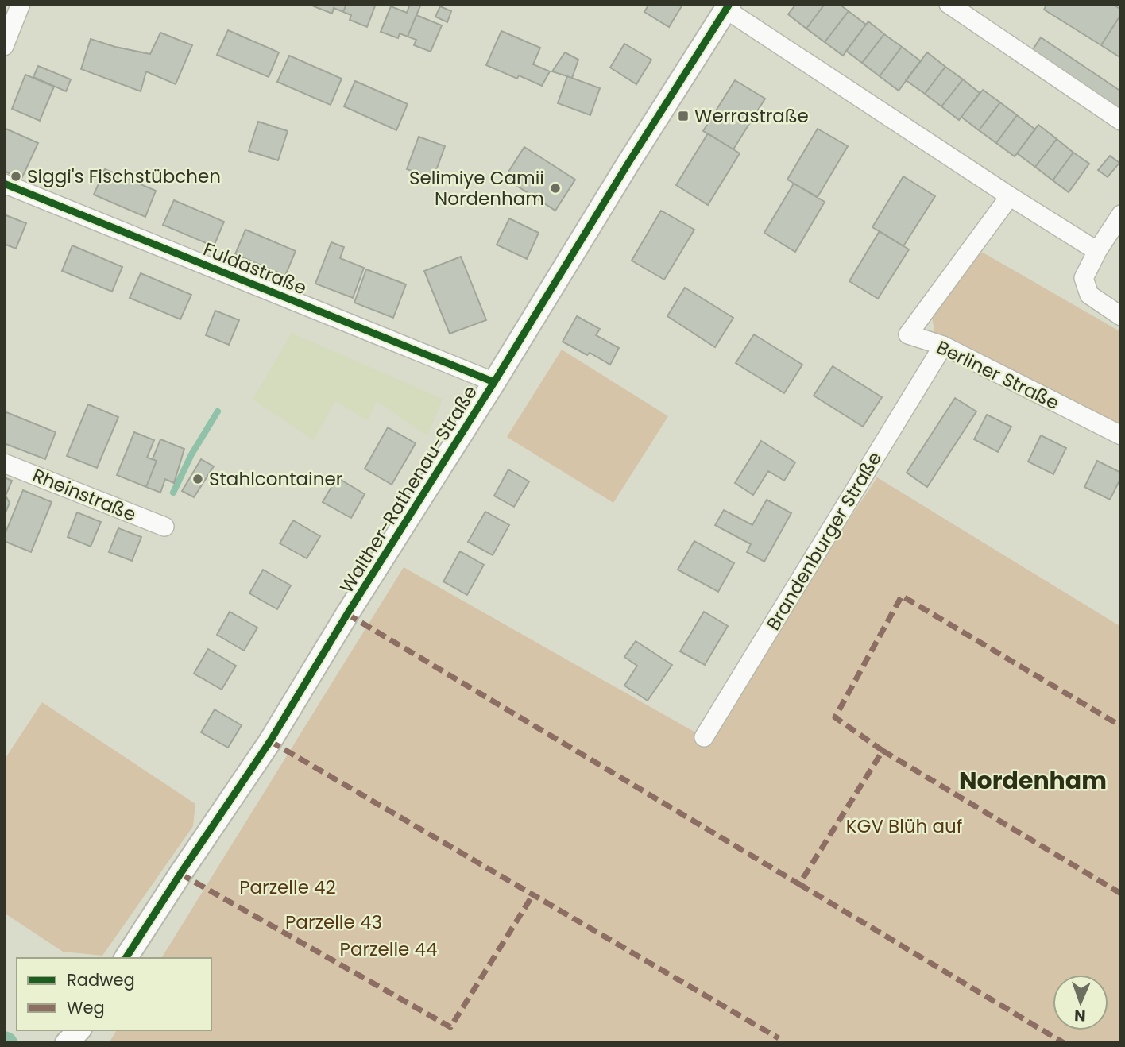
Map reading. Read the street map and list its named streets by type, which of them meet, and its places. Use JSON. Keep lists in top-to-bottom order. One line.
{"streets":{"street":["Fuldastraße","Berliner Straße","Walther-Rathenau-Straße","Rheinstraße","Brandenburger Straße"]},"crossings":[["Fuldastraße","Walther-Rathenau-Straße"],["Berliner Straße","Brandenburger Straße"]],"districts":["Nordenham"],"parks":["KGV Blüh auf","Parzelle 42","Parzelle 43","Parzelle 44"],"places":{"transit":["Werrastraße"],"other":["Siggi's Fischstübchen","Selimiye Camii Nordenham","Stahlcontainer"]},"legend":["Radweg","Weg"],"north":"bottom"}
